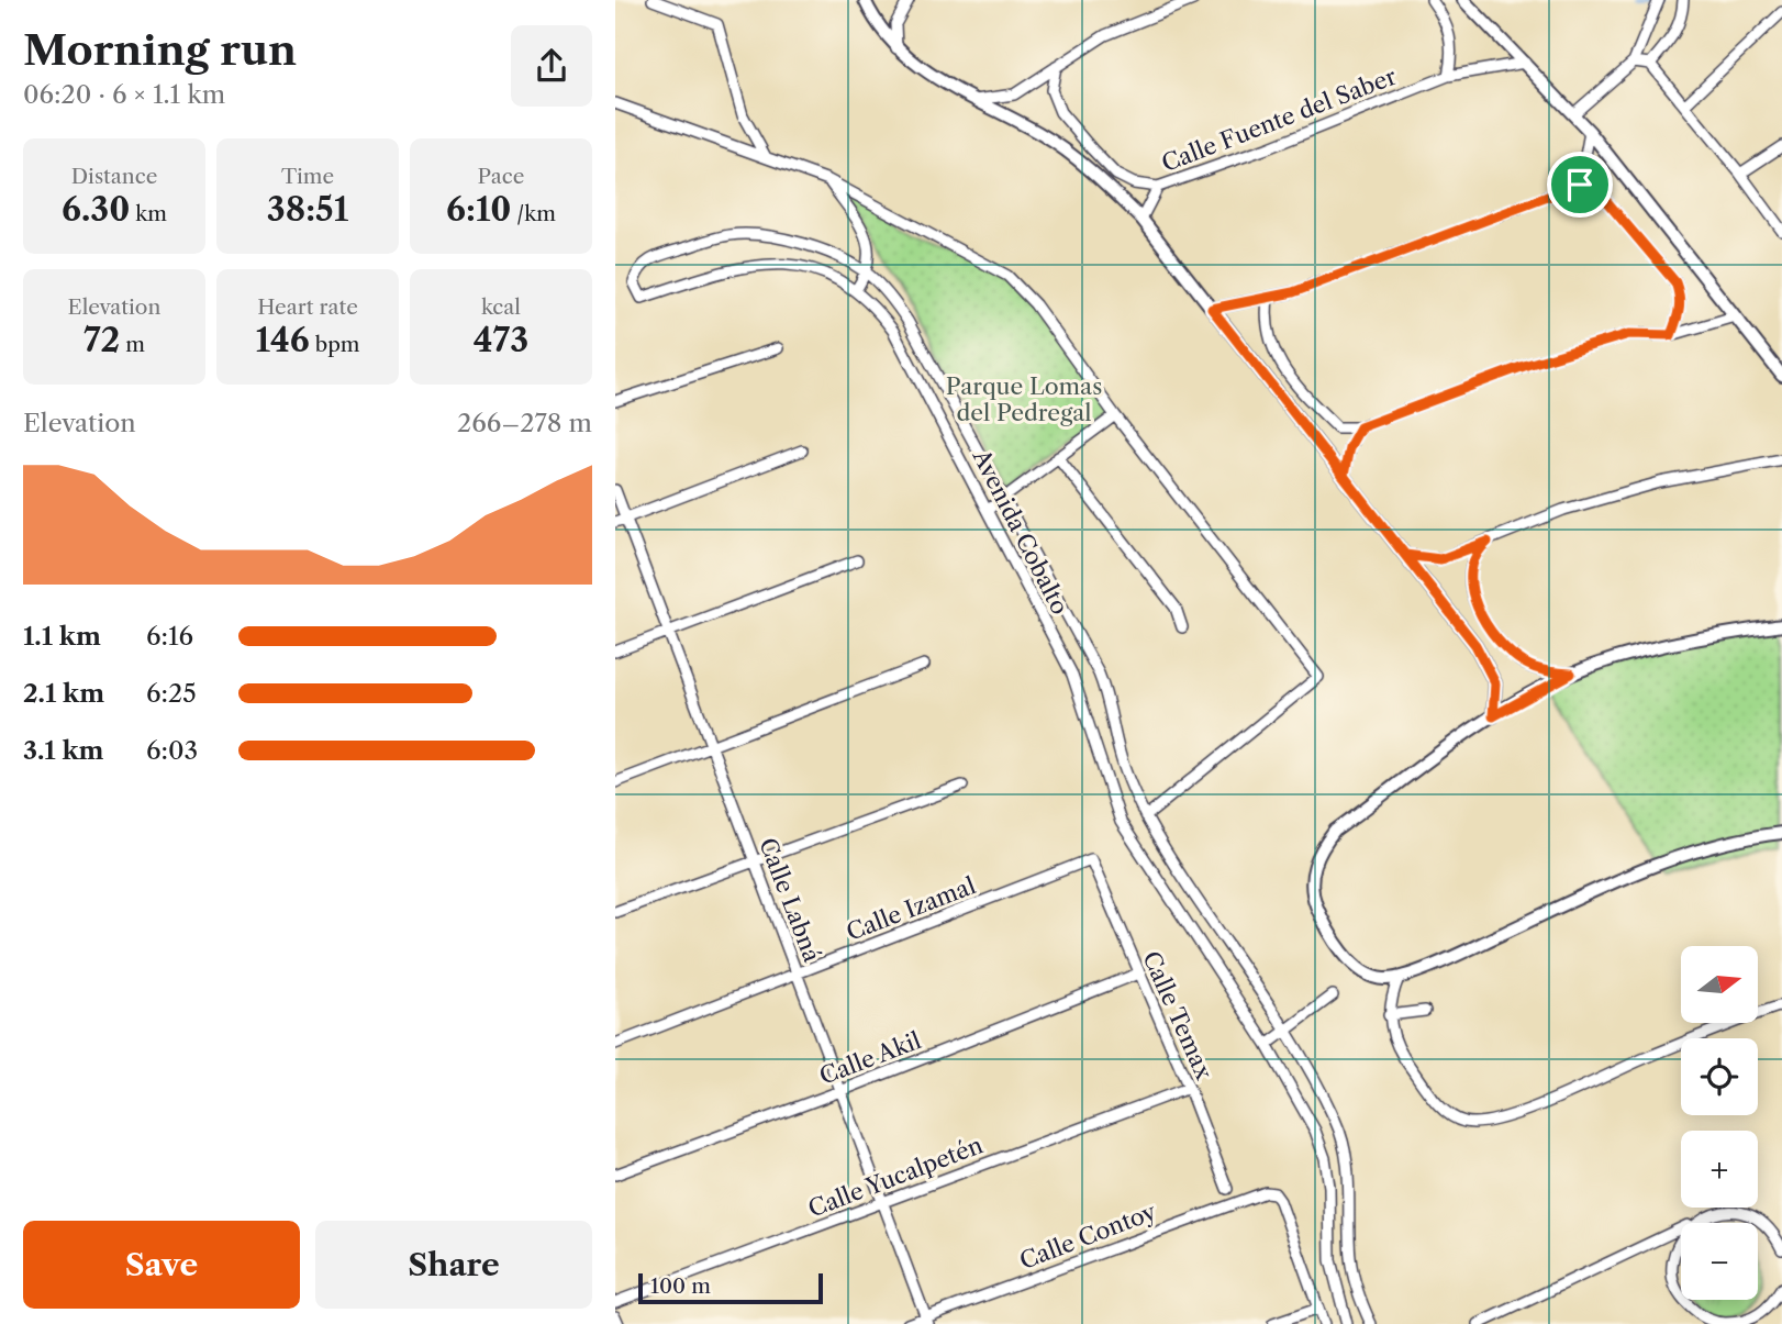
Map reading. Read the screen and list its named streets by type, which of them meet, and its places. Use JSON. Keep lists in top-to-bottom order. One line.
{"streets":{"street":["Calle Fuente del Saber","Avenida Cobalto","Calle Labná","Calle Izamal","Calle Temax","Calle Akil","Calle Yucalpetén","Calle Contoy"]},"crossings":[["Calle Labná","Calle Izamal"],["Calle Labná","Calle Akil"],["Calle Labná","Calle Yucalpetén"],["Calle Labná","Calle Contoy"],["Calle Izamal","Calle Temax"],["Calle Temax","Calle Akil"],["Calle Temax","Calle Yucalpetén"]],"parks":["Parque Lomas del Pedregal"],"scale_bar":"100 m","north":"right","page":{"heading":["Morning run","06:20 · 6 × 1.1 km"],"stats":[["Distance","6.30 km"],["Time","38:51"],["Pace","6:10 /km"],["Elevation","72 m"],["Heart rate","146 bpm"],["kcal","473"]],"chart":["Elevation","266–278 m"],"list":[{"name":"1.1 km","note":"6:16"},{"name":"2.1 km","note":"6:25"},{"name":"3.1 km","note":"6:03"}],"map_buttons":["+","−"],"buttons":["Save","Share"],"scale":"100 m"}}
